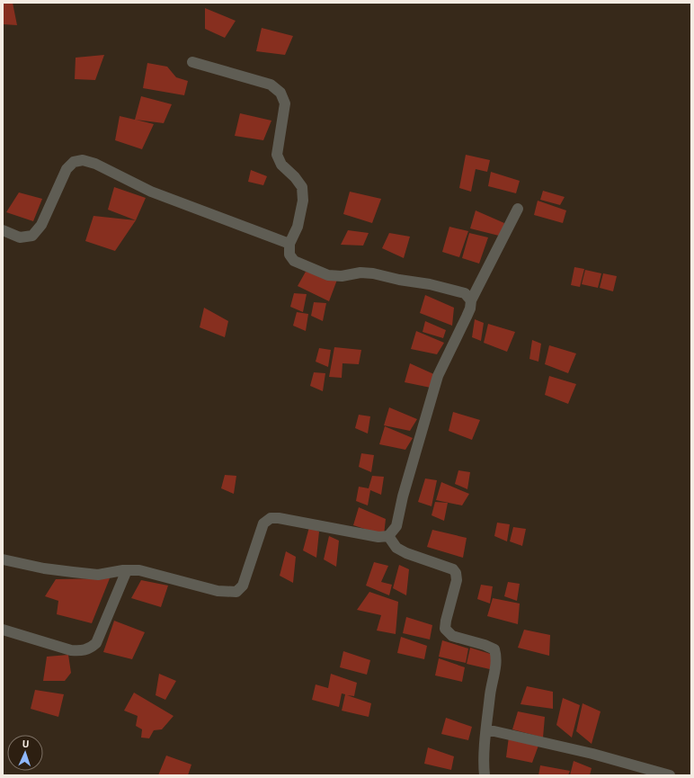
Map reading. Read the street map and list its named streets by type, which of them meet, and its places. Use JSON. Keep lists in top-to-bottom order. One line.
{"north":"top"}
